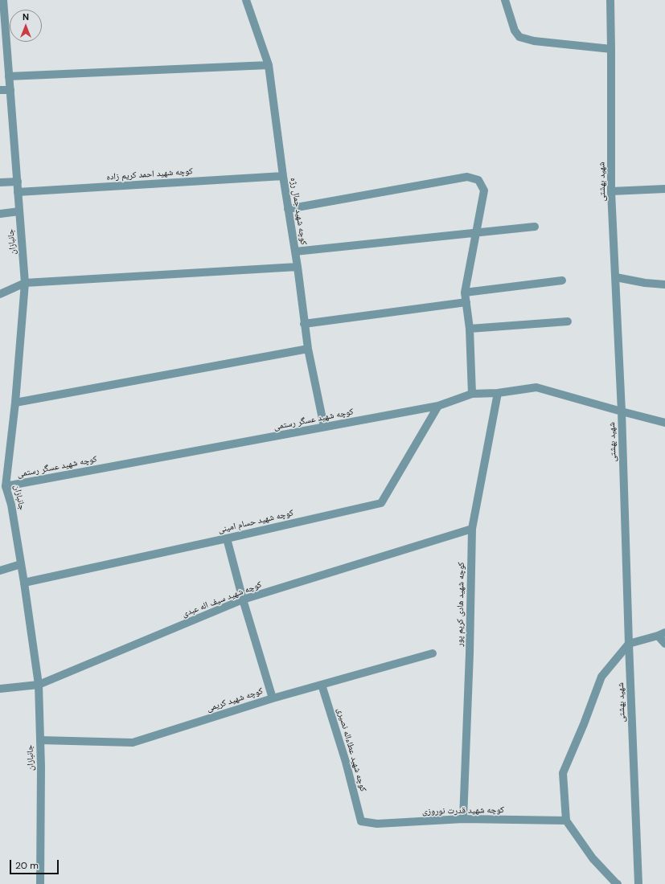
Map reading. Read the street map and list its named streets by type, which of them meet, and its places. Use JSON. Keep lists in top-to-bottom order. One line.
{"streets":{"street":["کوچه شهید احمد کریم زاده","شهید بهشتی","کوچه شهید جمال رژه","جانبازان","کوچه شهید عسگر رستمی","کوچه شهید حسام امینی","کوچه شهید سیف اله عبدی","کوچه شهید هادی کریم پور","کوچه شهید کریمی","کوچه شهید عطاءاله نصیری","کوچه شهید قدرت نوروزی"]},"crossings":[["کوچه شهید احمد کریم زاده","کوچه شهید جمال رژه"],["کوچه شهید احمد کریم زاده","جانبازان"],["شهید بهشتی","کوچه شهید عسگر رستمی"],["کوچه شهید جمال رژه","کوچه شهید عسگر رستمی"],["جانبازان","کوچه شهید عسگر رستمی"],["جانبازان","کوچه شهید حسام امینی"],["جانبازان","کوچه شهید سیف اله عبدی"],["جانبازان","کوچه شهید کریمی"],["کوچه شهید عسگر رستمی","کوچه شهید حسام امینی"],["کوچه شهید عسگر رستمی","کوچه شهید هادی کریم پور"],["کوچه شهید سیف اله عبدی","کوچه شهید هادی کریم پور"],["کوچه شهید هادی کریم پور","کوچه شهید قدرت نوروزی"],["کوچه شهید کریمی","کوچه شهید عطاءاله نصیری"],["کوچه شهید عطاءاله نصیری","کوچه شهید قدرت نوروزی"]],"scale_bar":"20 m","north":"top"}
